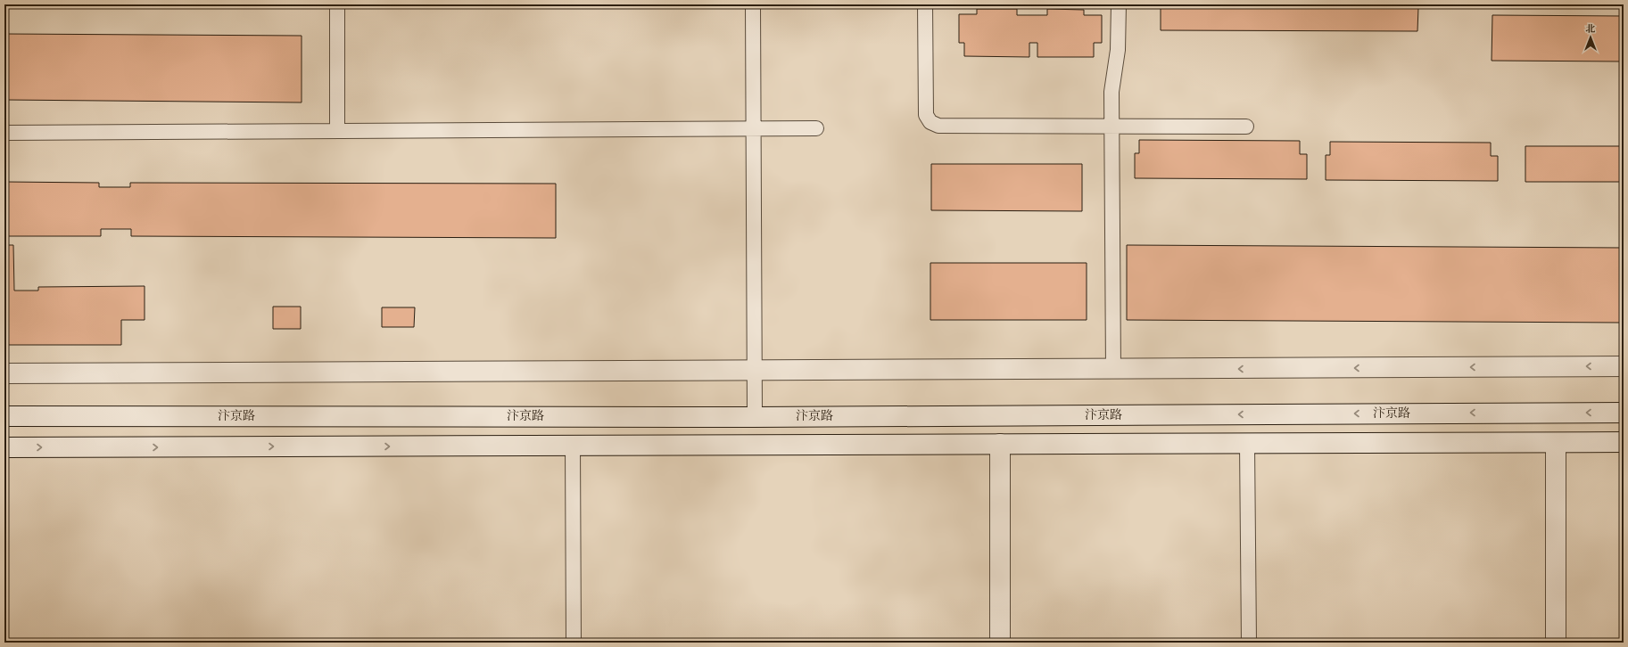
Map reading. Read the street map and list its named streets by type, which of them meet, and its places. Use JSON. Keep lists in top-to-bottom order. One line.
{"streets":{"main road":["汴京路"]},"north":"top"}
